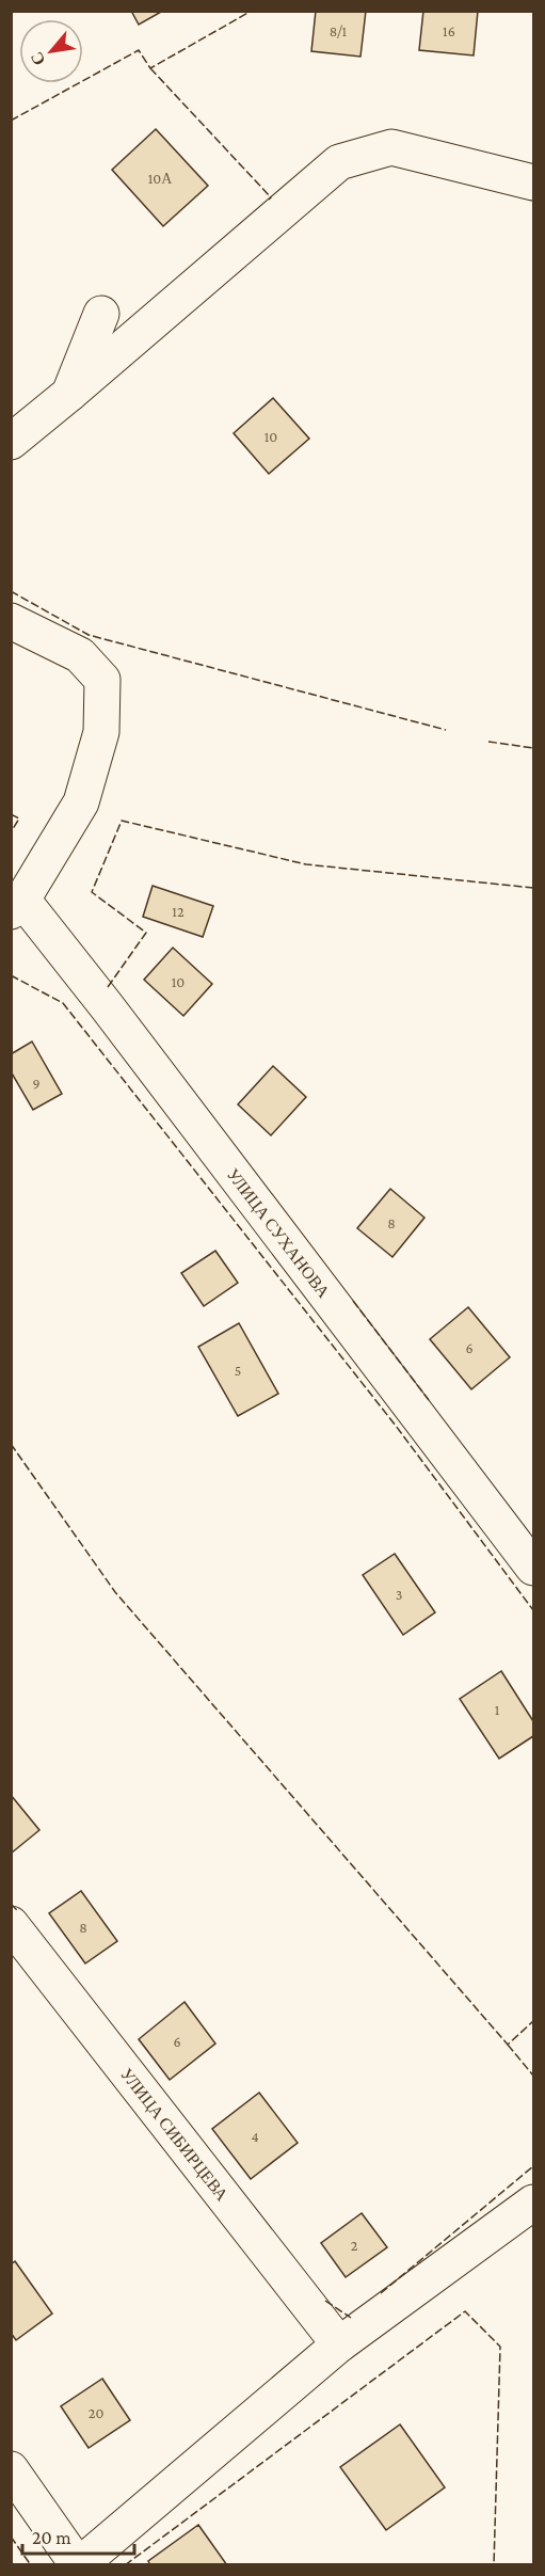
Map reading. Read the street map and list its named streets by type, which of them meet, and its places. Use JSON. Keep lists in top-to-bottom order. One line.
{"streets":{"street":["УЛИЦА СУХАНОВА","УЛИЦА СИБИРЦЕВА"]},"house_numbers":["8/1","16","10А","10","12","10","9","8","6","5","3","1","8","6","4","2","20"],"scale_bar":"20 m","north":"bottom left"}
